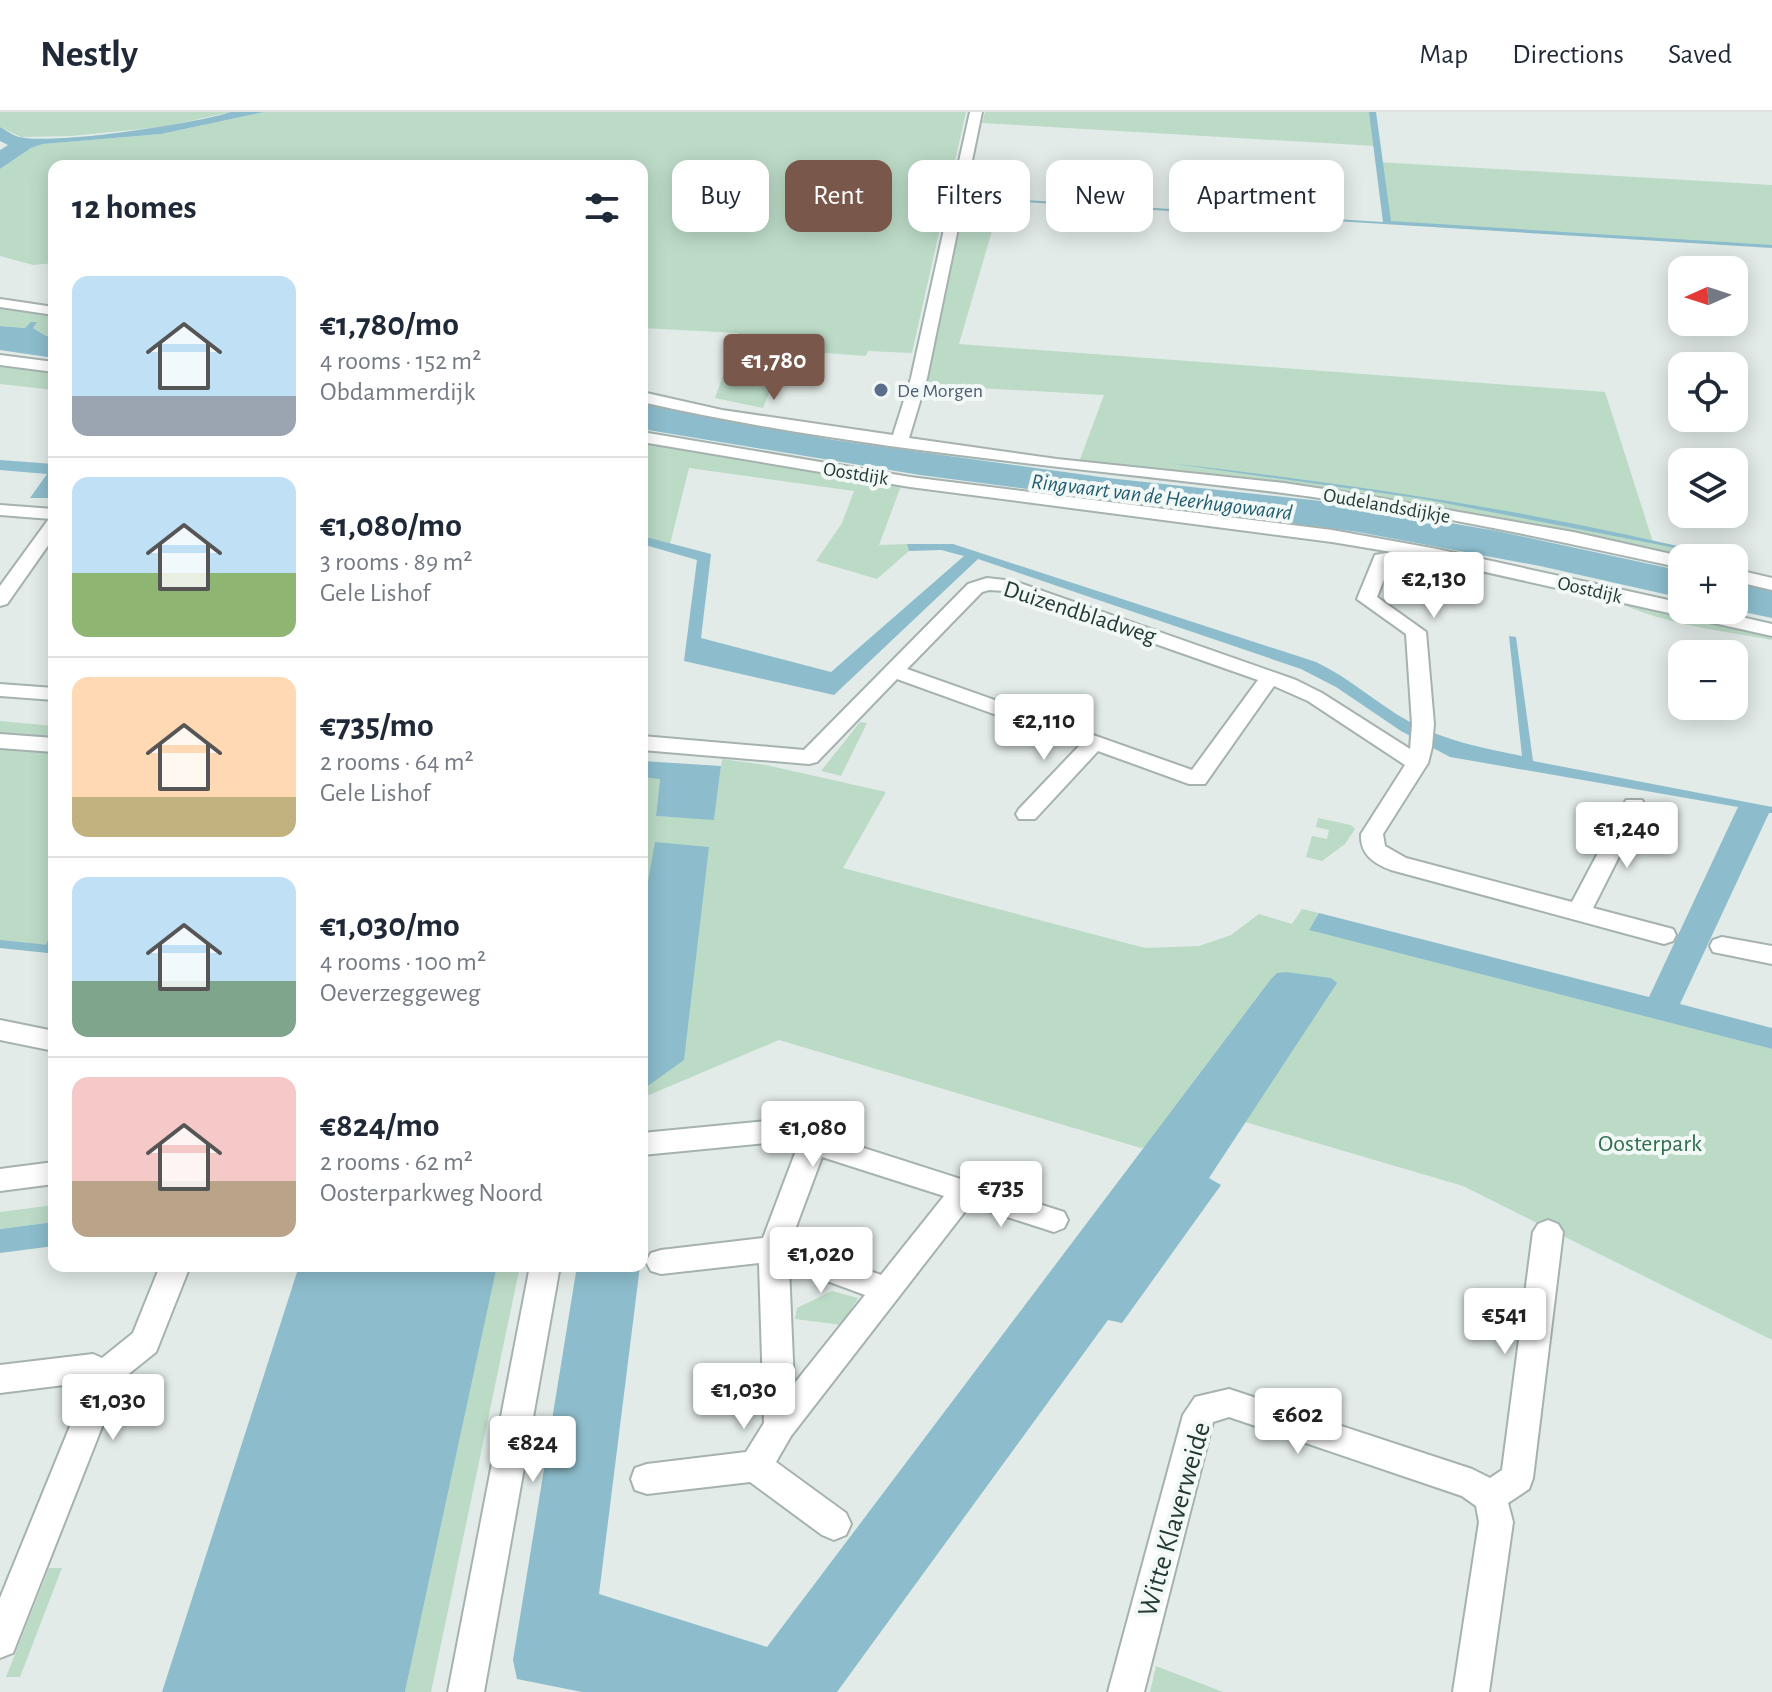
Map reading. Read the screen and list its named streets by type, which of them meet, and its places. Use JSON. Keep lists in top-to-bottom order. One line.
{"streets":{"street":["Oostdijk","Oudelandsdijkje","Duizendbladweg","Witte Klaverweide"]},"water":["Ringvaart van de Heerhugowaard"],"parks":["Oosterpark"],"places":["De Morgen"],"north":"left","page":{"header":"Nestly","nav":["Map","Directions","Saved"],"chip":["Buy","Rent","Filters","New","Apartment"],"heading":"12 homes","map_buttons":["+","−"],"list":[{"name":"€1,780/mo","note":"4 rooms · 152 m² · Obdammerdijk"},{"name":"€1,080/mo","note":"3 rooms · 89 m² · Gele Lishof"},{"name":"€735/mo","note":"2 rooms · 64 m² · Gele Lishof"},{"name":"€1,030/mo","note":"4 rooms · 100 m² · Oeverzeggeweg"},{"name":"€824/mo","note":"2 rooms · 62 m² · Oosterparkweg Noord"}],"price":["€1,780","€2,130","€2,110","€1,240","€1,080","€735","€1,020","€541","€1,030","€1,030","€602","€824"]}}
